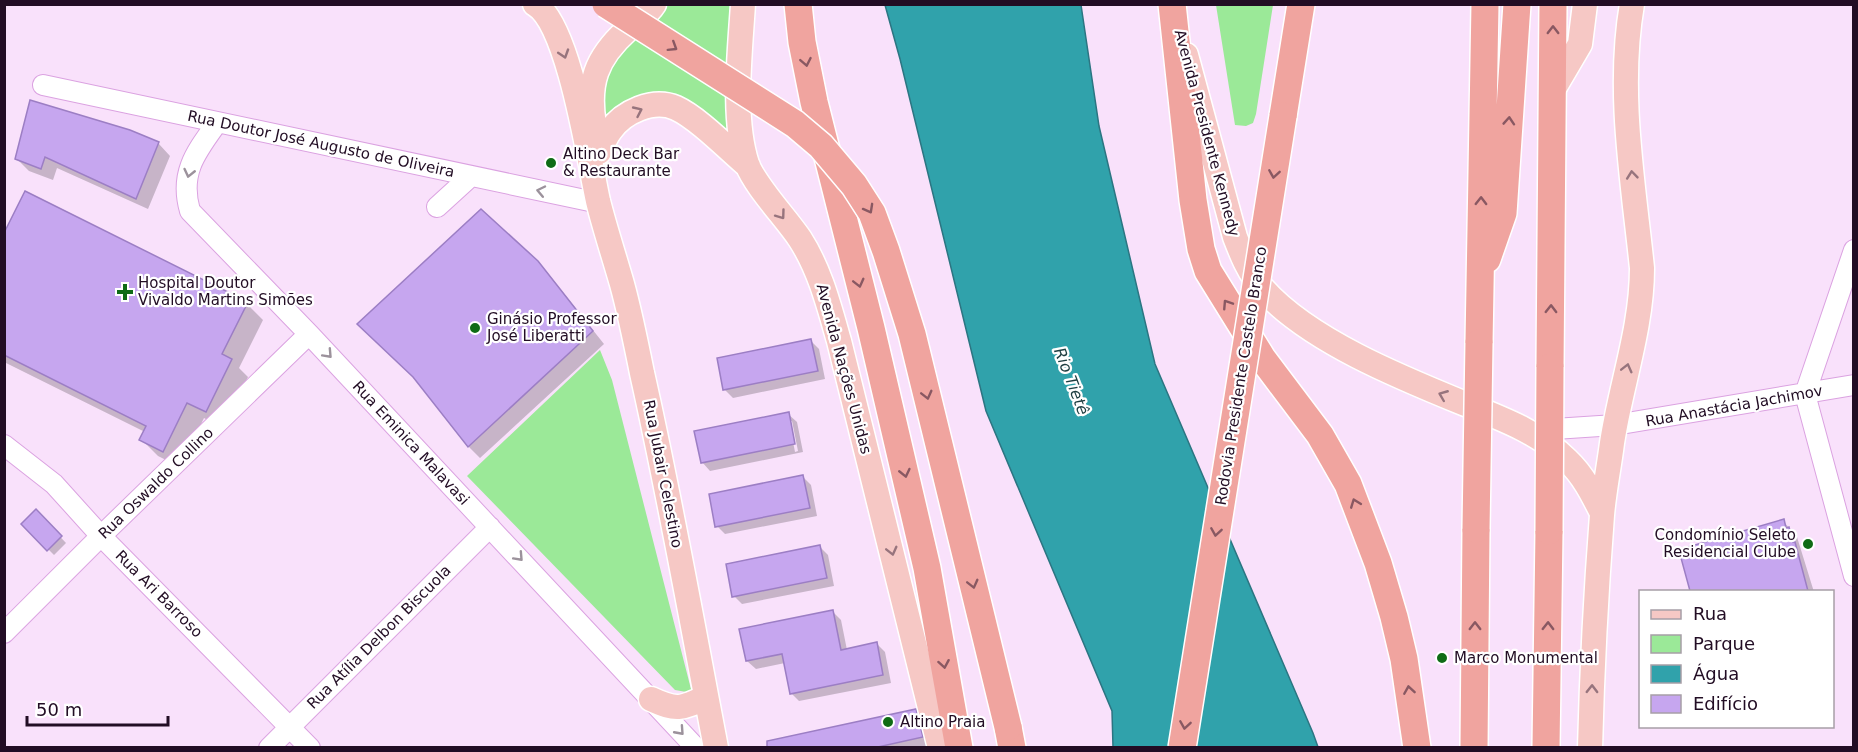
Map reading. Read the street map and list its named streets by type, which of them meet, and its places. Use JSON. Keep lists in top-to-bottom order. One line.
{"streets":{"highway":["Rodovia Presidente Castelo Branco"],"main road":["Avenida Presidente Kennedy","Avenida Nações Unidas","Rua Jubair Celestino"],"street":["Rua Doutor José Augusto de Oliveira","Rua Anastácia Jachimov","Rua Eminica Malavasi","Rua Oswaldo Collino","Rua Ari Barroso","Rua Atília Delbon Biscuola"]},"crossings":[["Avenida Presidente Kennedy","Rua Anastácia Jachimov"],["Rua Doutor José Augusto de Oliveira","Rua Eminica Malavasi"],["Rua Doutor José Augusto de Oliveira","Rua Jubair Celestino"],["Rua Eminica Malavasi","Rua Oswaldo Collino"],["Rua Eminica Malavasi","Rua Atília Delbon Biscuola"],["Rua Oswaldo Collino","Rua Ari Barroso"],["Rua Ari Barroso","Rua Atília Delbon Biscuola"]],"one_way":["Avenida Presidente Kennedy","Avenida Nações Unidas","Rua Eminica Malavasi"],"water":["Rio Tietê"],"places":{"other":["Altino Deck Bar & Restaurante","Ginásio Professor José Liberatti","Condomínio Seleto Residencial Clube","Marco Monumental","Altino Praia"],"health":["Hospital Doutor Vivaldo Martins Simões"]},"legend":["Rua","Parque","Água","Edifício"],"scale_bar":"50 m"}
